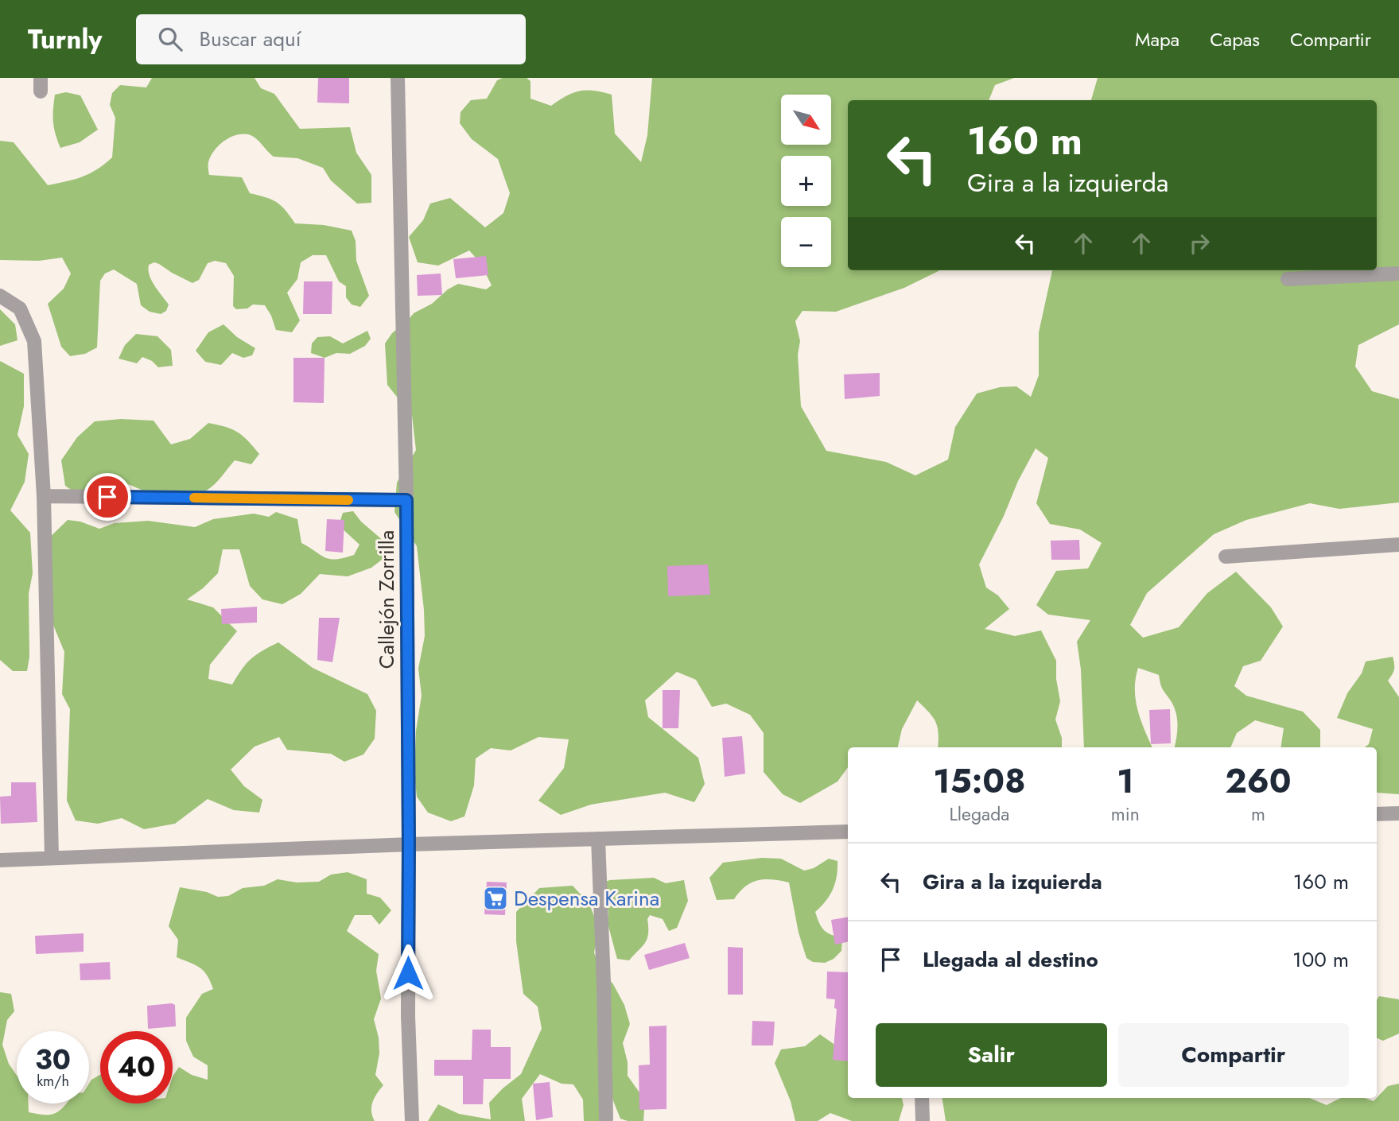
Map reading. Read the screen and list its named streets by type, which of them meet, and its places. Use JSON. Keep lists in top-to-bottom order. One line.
{"streets":{"street":["Callejón Zorrilla"]},"places":{"supermarket":["Despensa Karina"]},"north":"bottom right","page":{"header":"Turnly","search":"Buscar aquí","nav":["Mapa","Capas","Compartir"],"map_buttons":["+","−"],"turn":["160 m","Gira a la izquierda"],"eta":["15:08","Llegada","1","min","260","m"],"list":[{"name":"Gira a la izquierda","value":"160 m"},{"name":"Llegada al destino","value":"100 m"}],"buttons":["Salir","Compartir"],"speed":"30 km/h","limit":"40"}}
